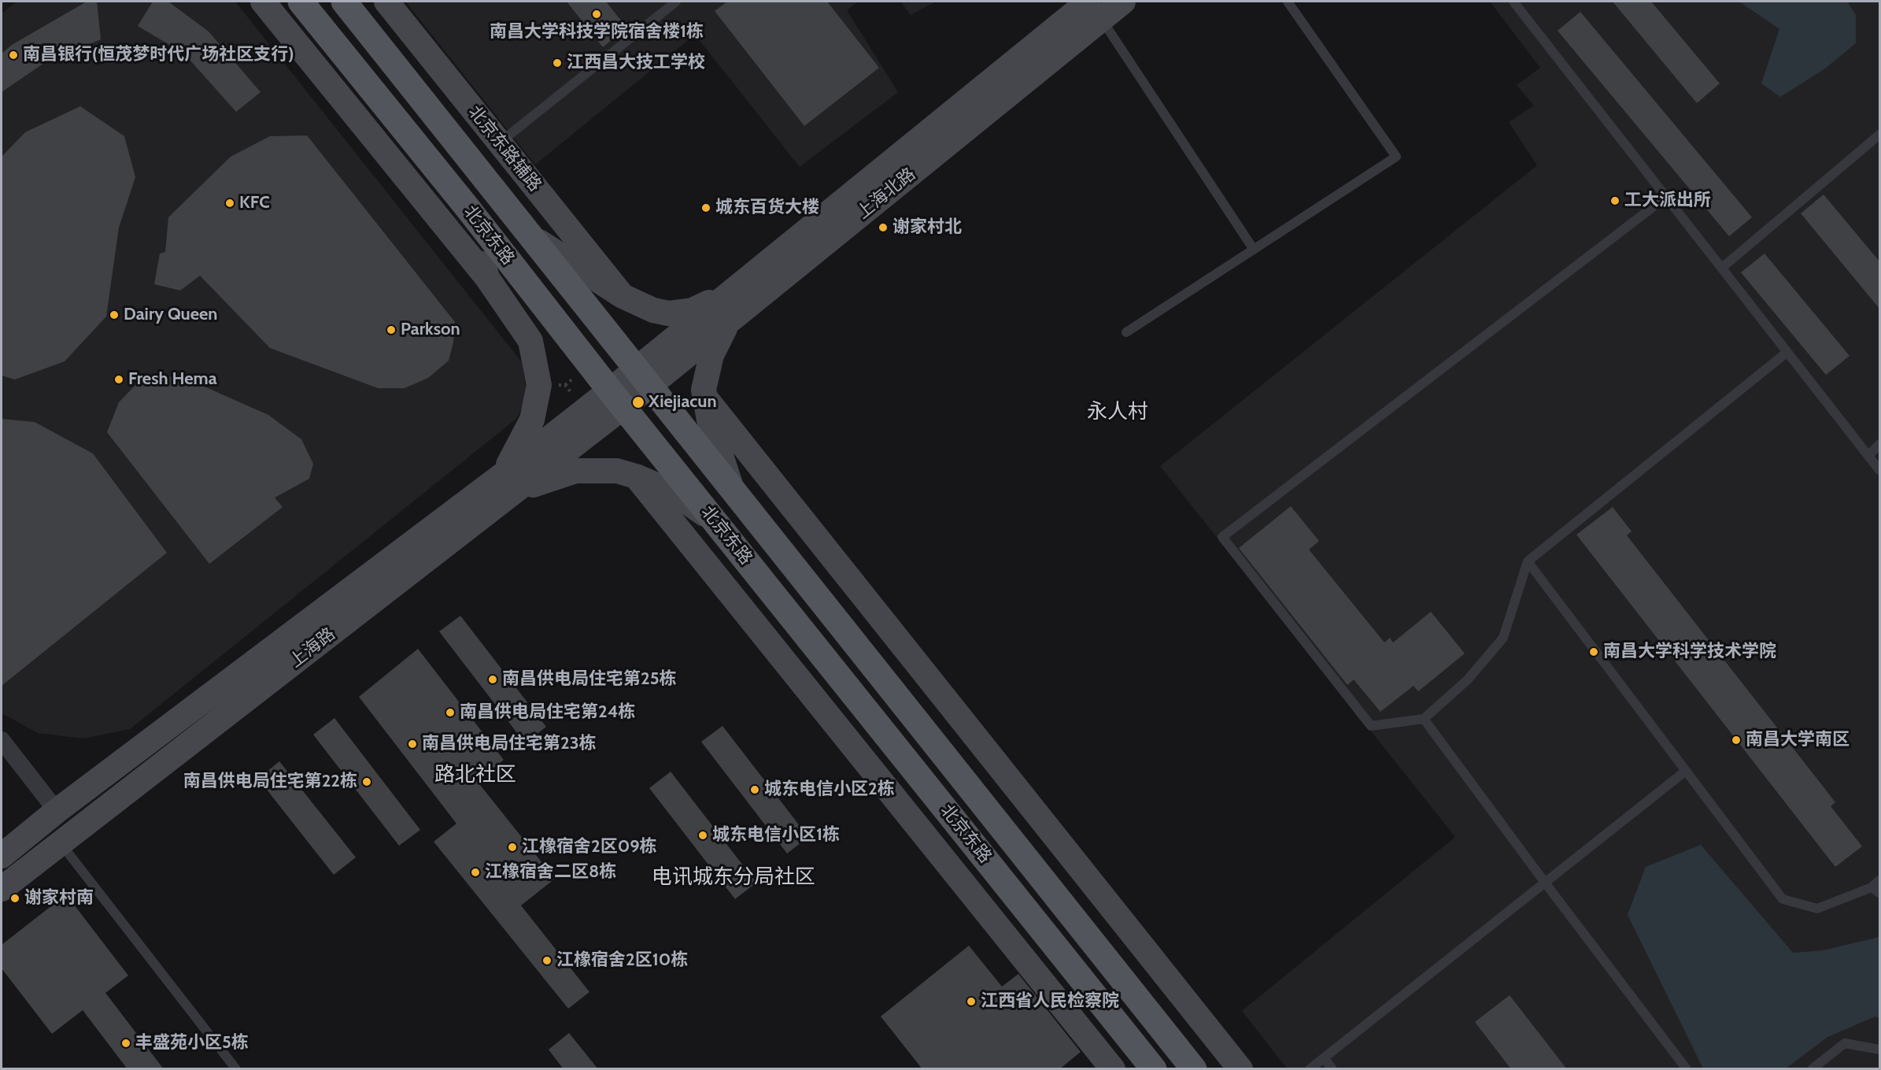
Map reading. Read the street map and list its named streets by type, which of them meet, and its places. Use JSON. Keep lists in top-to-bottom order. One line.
{"streets":{"main road":["北京东路辅路","上海北路","北京东路","上海路"]},"crossings":[["上海北路","北京东路"],["上海北路","上海路"],["北京东路","上海路"]],"districts":["永人村","路北社区","电讯城东分局社区"],"places":["南昌大学科技学院宿舍楼1栋","南昌银行(恒茂梦时代广场社区支行)","江西昌大技工学校","工大派出所","KFC","城东百货大楼","谢家村北","Dairy Queen","Parkson","Fresh Hema","Xiejiacun","南昌大学科学技术学院","南昌供电局住宅第25栋","南昌供电局住宅第24栋","南昌大学南区","南昌供电局住宅第23栋","南昌供电局住宅第22栋","城东电信小区2栋","城东电信小区1栋","江橡宿舍2区09栋","江橡宿舍二区8栋","谢家村南","江橡宿舍2区10栋","江西省人民检察院","丰盛苑小区5栋"]}
